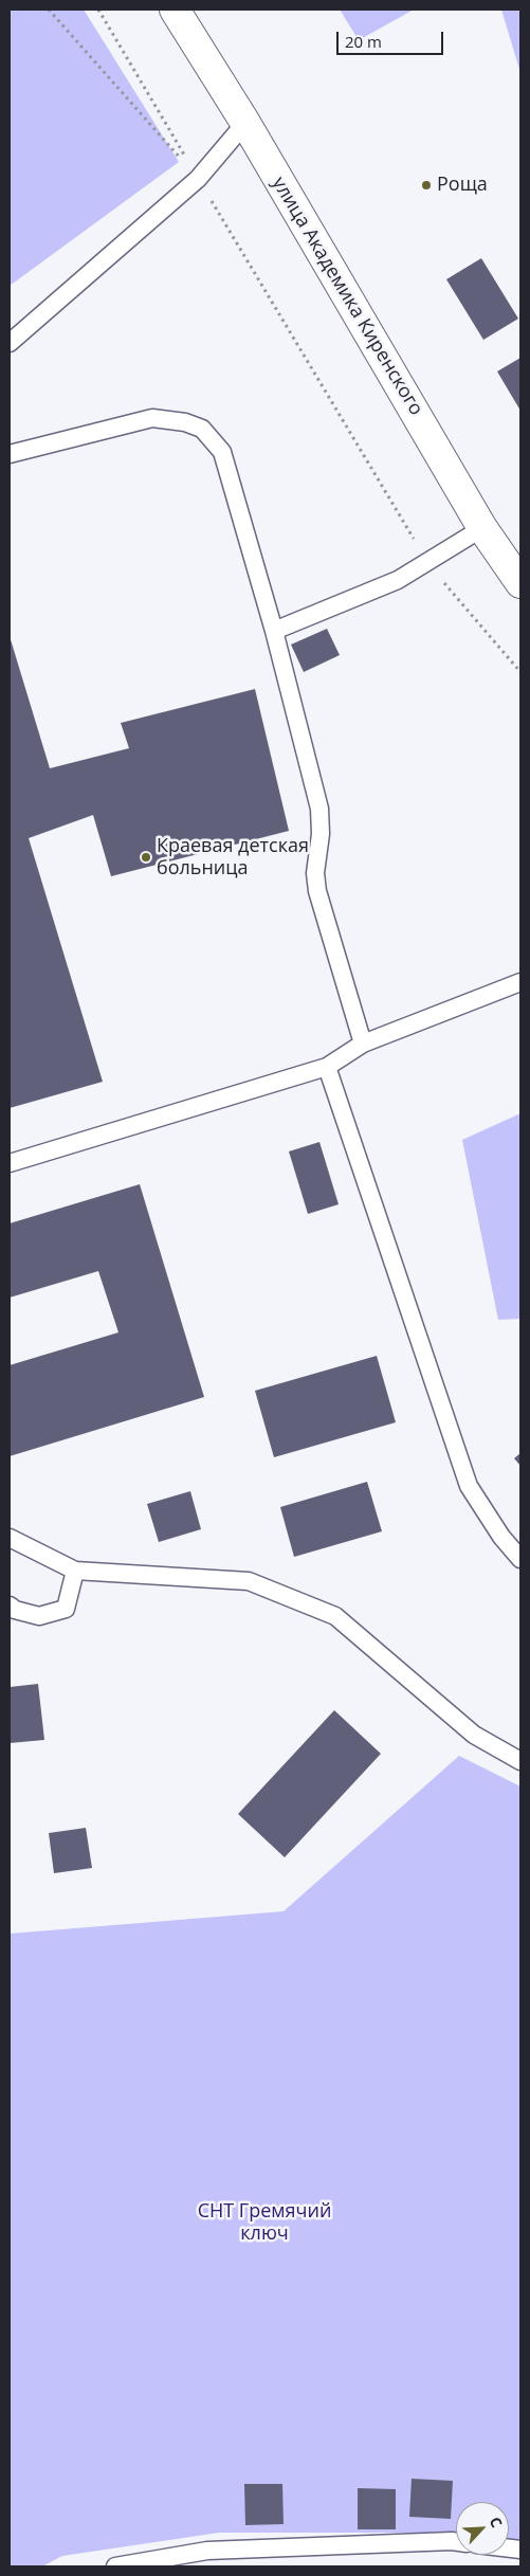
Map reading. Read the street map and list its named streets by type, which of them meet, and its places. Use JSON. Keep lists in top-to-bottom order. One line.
{"streets":{"main road":["улица Академика Киренского"]},"parks":["СНТ Гремячий ключ"],"places":["Роща","Краевая детская больница"],"scale_bar":"20 m","north":"top right"}
